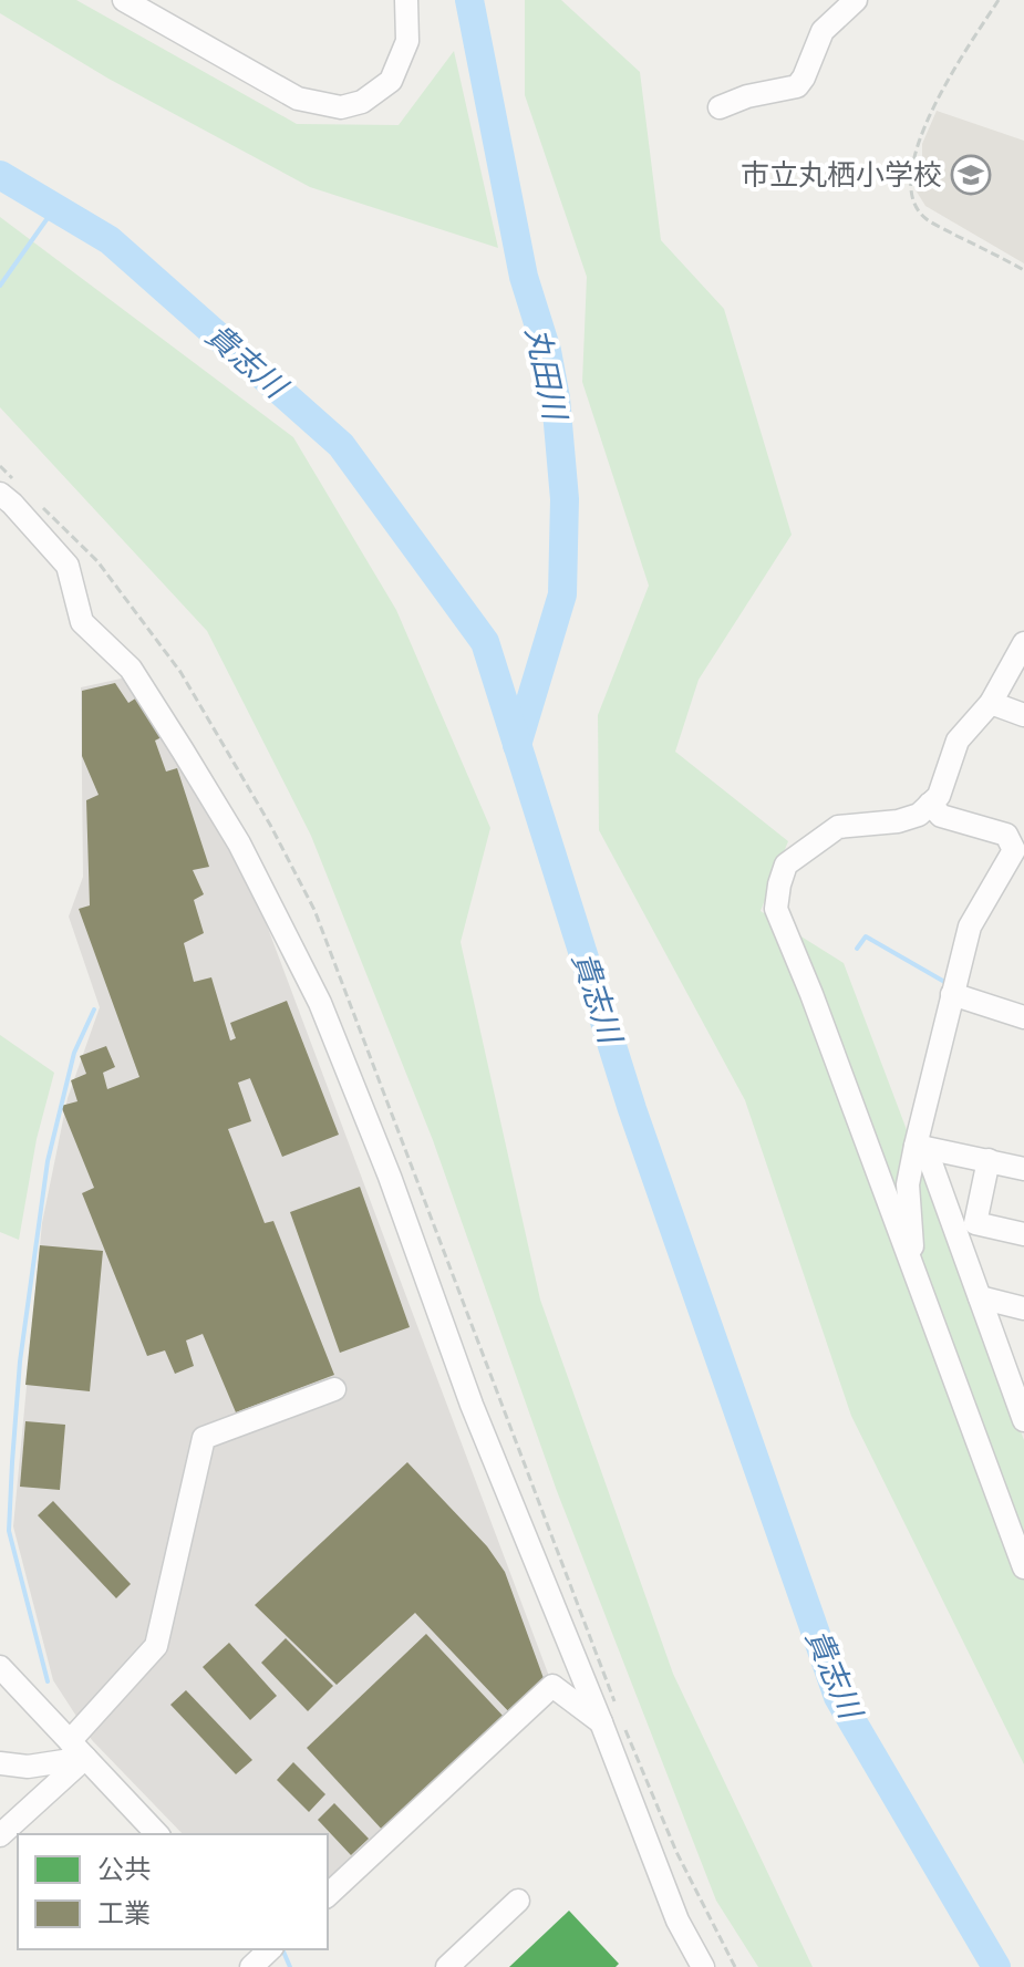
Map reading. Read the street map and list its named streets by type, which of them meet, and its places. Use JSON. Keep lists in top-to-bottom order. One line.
{"water":["貴志川","丸田川"],"places":{"school or university":["市立丸栖小学校"]},"legend":["公共","工業"]}
